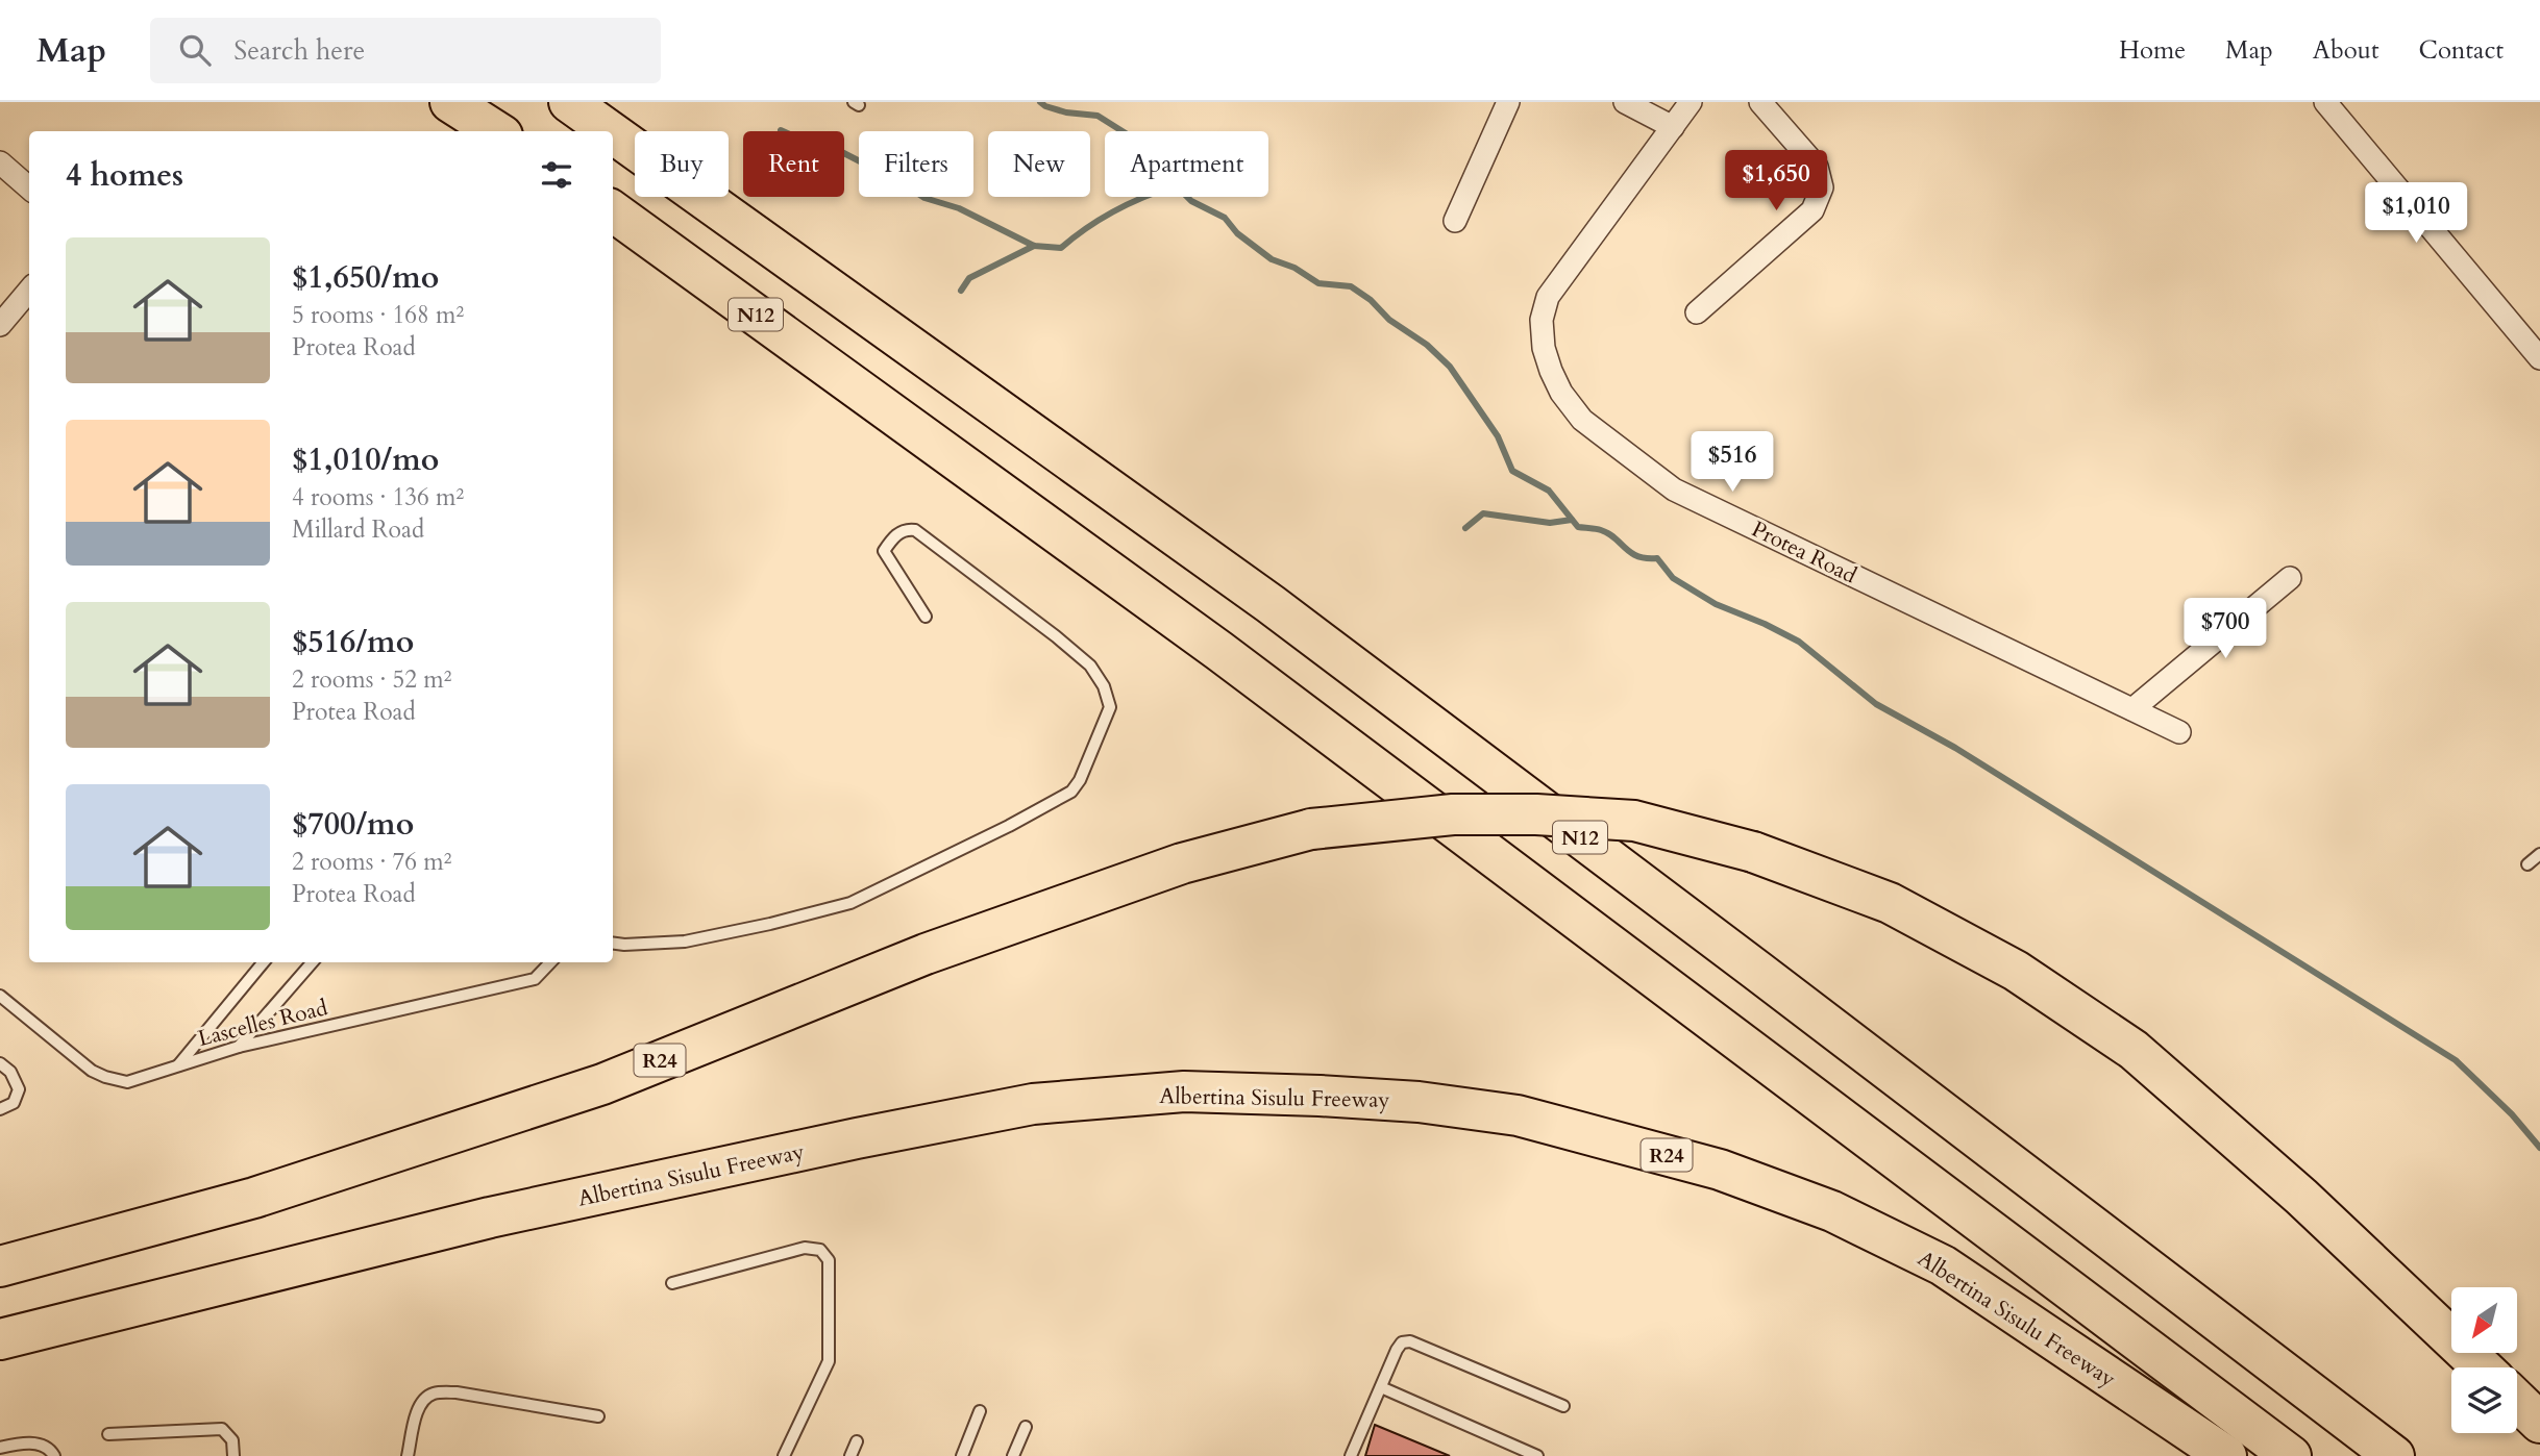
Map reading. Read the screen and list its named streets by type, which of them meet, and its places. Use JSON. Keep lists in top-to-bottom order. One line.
{"streets":{"highway":["N12","R24","Albertina Sisulu Freeway"],"street":["Protea Road"],"lane":["Lascelles Road"]},"north":"bottom left","page":{"header":"Map","search":"Search here","nav":["Home","Map","About","Contact"],"chip":["Buy","Rent","Filters","New","Apartment"],"heading":"4 homes","price":["$1,650","$1,010","$516","$700"],"list":[{"name":"$1,650/mo","note":"5 rooms · 168 m² · Protea Road"},{"name":"$1,010/mo","note":"4 rooms · 136 m² · Millard Road"},{"name":"$516/mo","note":"2 rooms · 52 m² · Protea Road"},{"name":"$700/mo","note":"2 rooms · 76 m² · Protea Road"}]}}
